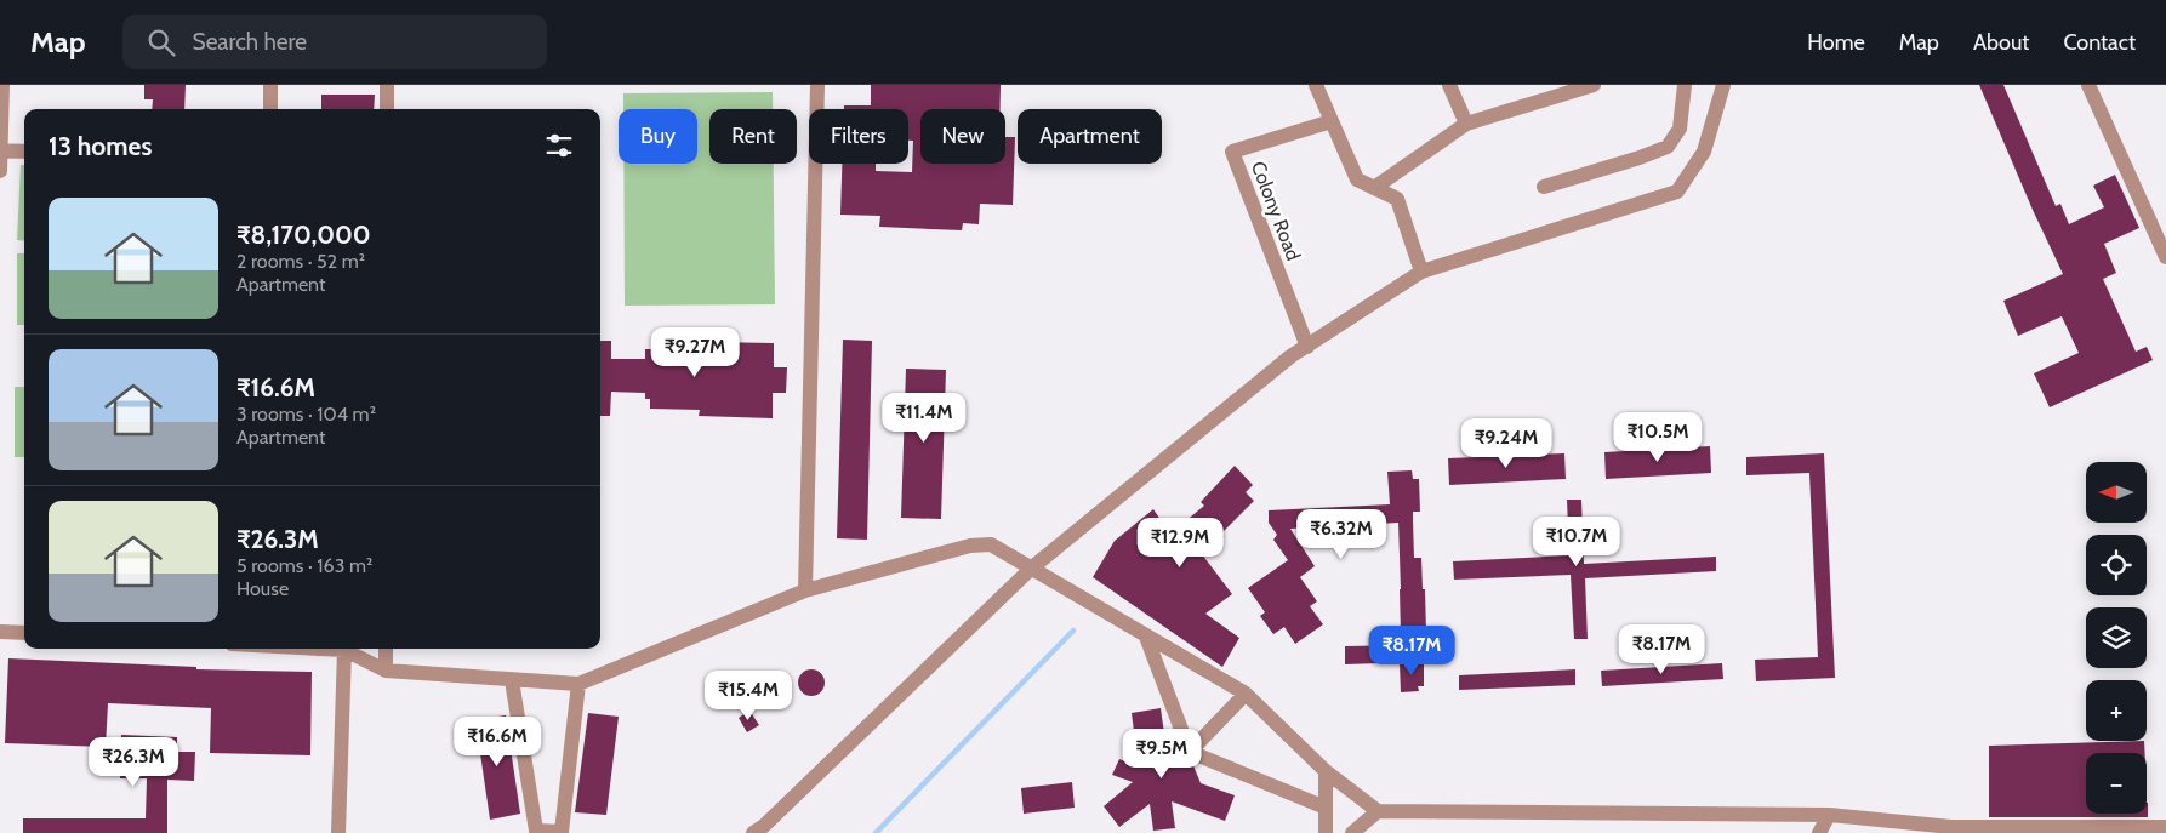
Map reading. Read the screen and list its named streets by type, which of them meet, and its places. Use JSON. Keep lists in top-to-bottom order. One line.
{"streets":{"street":["Colony Road"]},"north":"left","page":{"header":"Map","search":"Search here","nav":["Home","Map","About","Contact"],"chip":["Buy","Rent","Filters","New","Apartment"],"heading":"13 homes","list":[{"name":"₹8,170,000","note":"2 rooms · 52 m² · Apartment"},{"name":"₹16.6M","note":"3 rooms · 104 m² · Apartment"},{"name":"₹26.3M","note":"5 rooms · 163 m² · House"}],"price":["₹9.27M","₹11.4M","₹10.5M","₹9.24M","₹6.32M","₹10.7M","₹12.9M","₹8.17M","₹8.17M","₹15.4M","₹16.6M","₹9.5M","₹26.3M"],"map_buttons":["+","−"]}}
